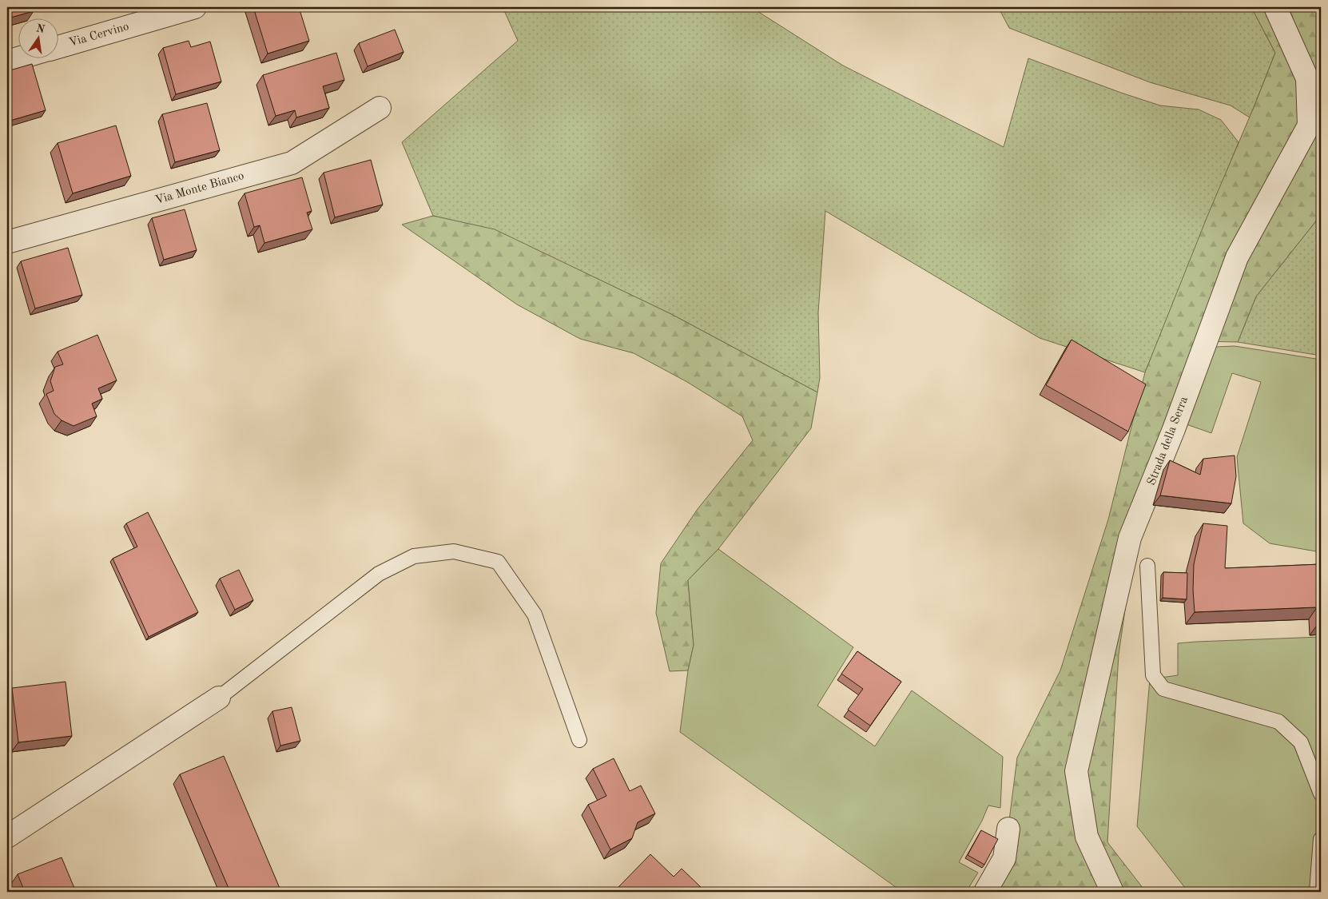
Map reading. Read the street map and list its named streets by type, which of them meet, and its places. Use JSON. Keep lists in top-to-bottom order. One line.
{"streets":{"street":["Via Cervino","Via Monte Bianco","Strada della Serra"]},"north":"top"}
